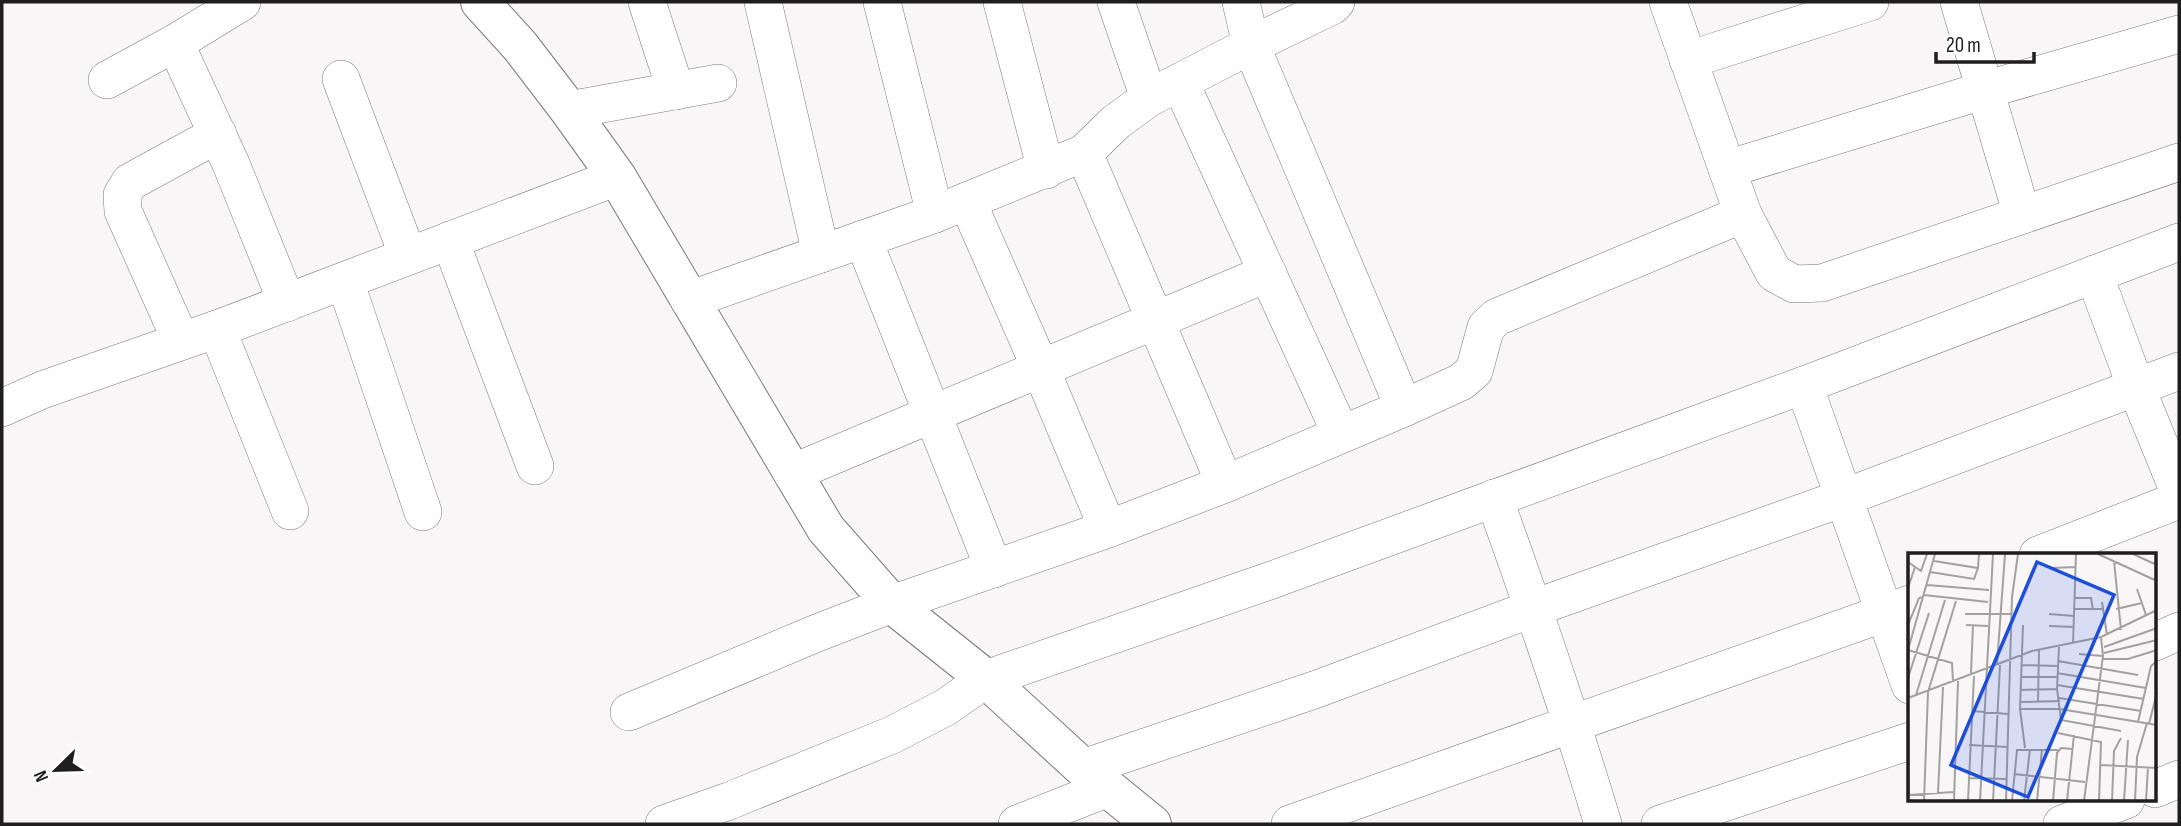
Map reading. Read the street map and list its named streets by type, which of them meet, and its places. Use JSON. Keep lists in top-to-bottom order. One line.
{"scale_bar":"20 m","north":"bottom left"}
